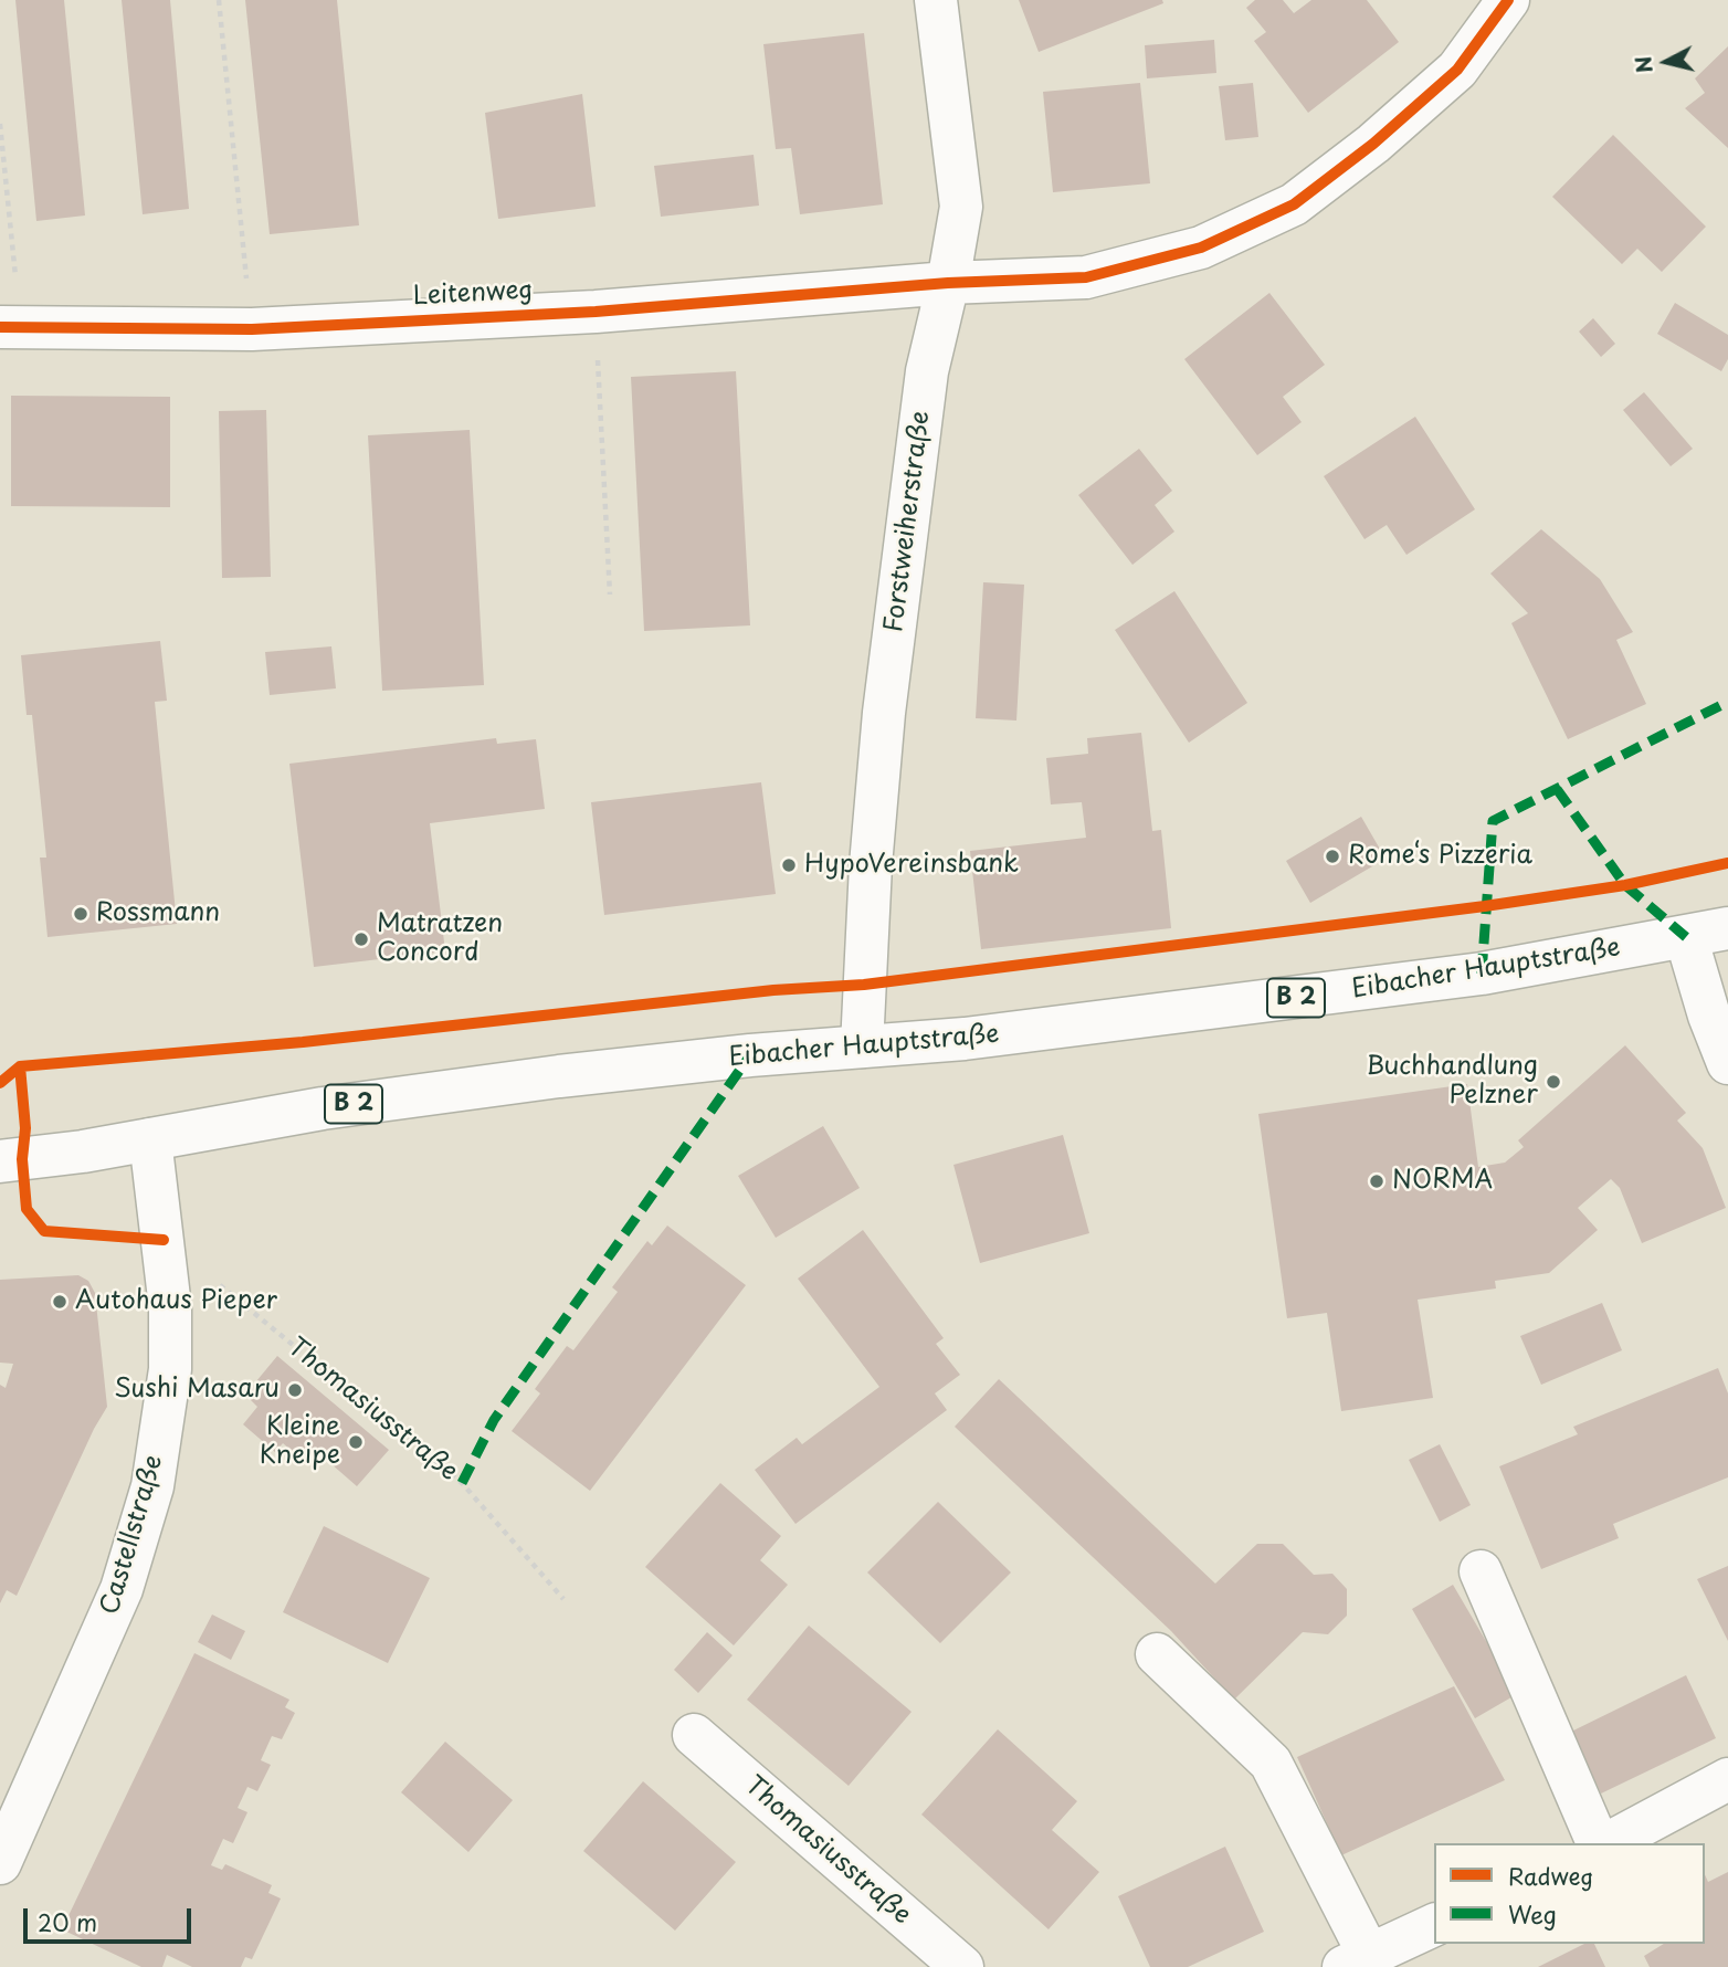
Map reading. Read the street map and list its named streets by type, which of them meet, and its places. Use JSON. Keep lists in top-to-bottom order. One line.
{"streets":{"street":["Leitenweg","Forstweiherstraße","Eibacher Hauptstraße","B 2","Thomasiusstraße","Castellstraße"]},"crossings":[["Leitenweg","Forstweiherstraße"],["Forstweiherstraße","Eibacher Hauptstraße"],["Eibacher Hauptstraße","Castellstraße"],["Thomasiusstraße","Castellstraße"]],"places":["Rome‘s Pizzeria","HypoVereinsbank","Rossmann","Matratzen Concord","Buchhandlung Pelzner","NORMA","Autohaus Pieper","Sushi Masaru","Kleine Kneipe"],"legend":["Radweg","Weg"],"scale_bar":"20 m","north":"left"}
